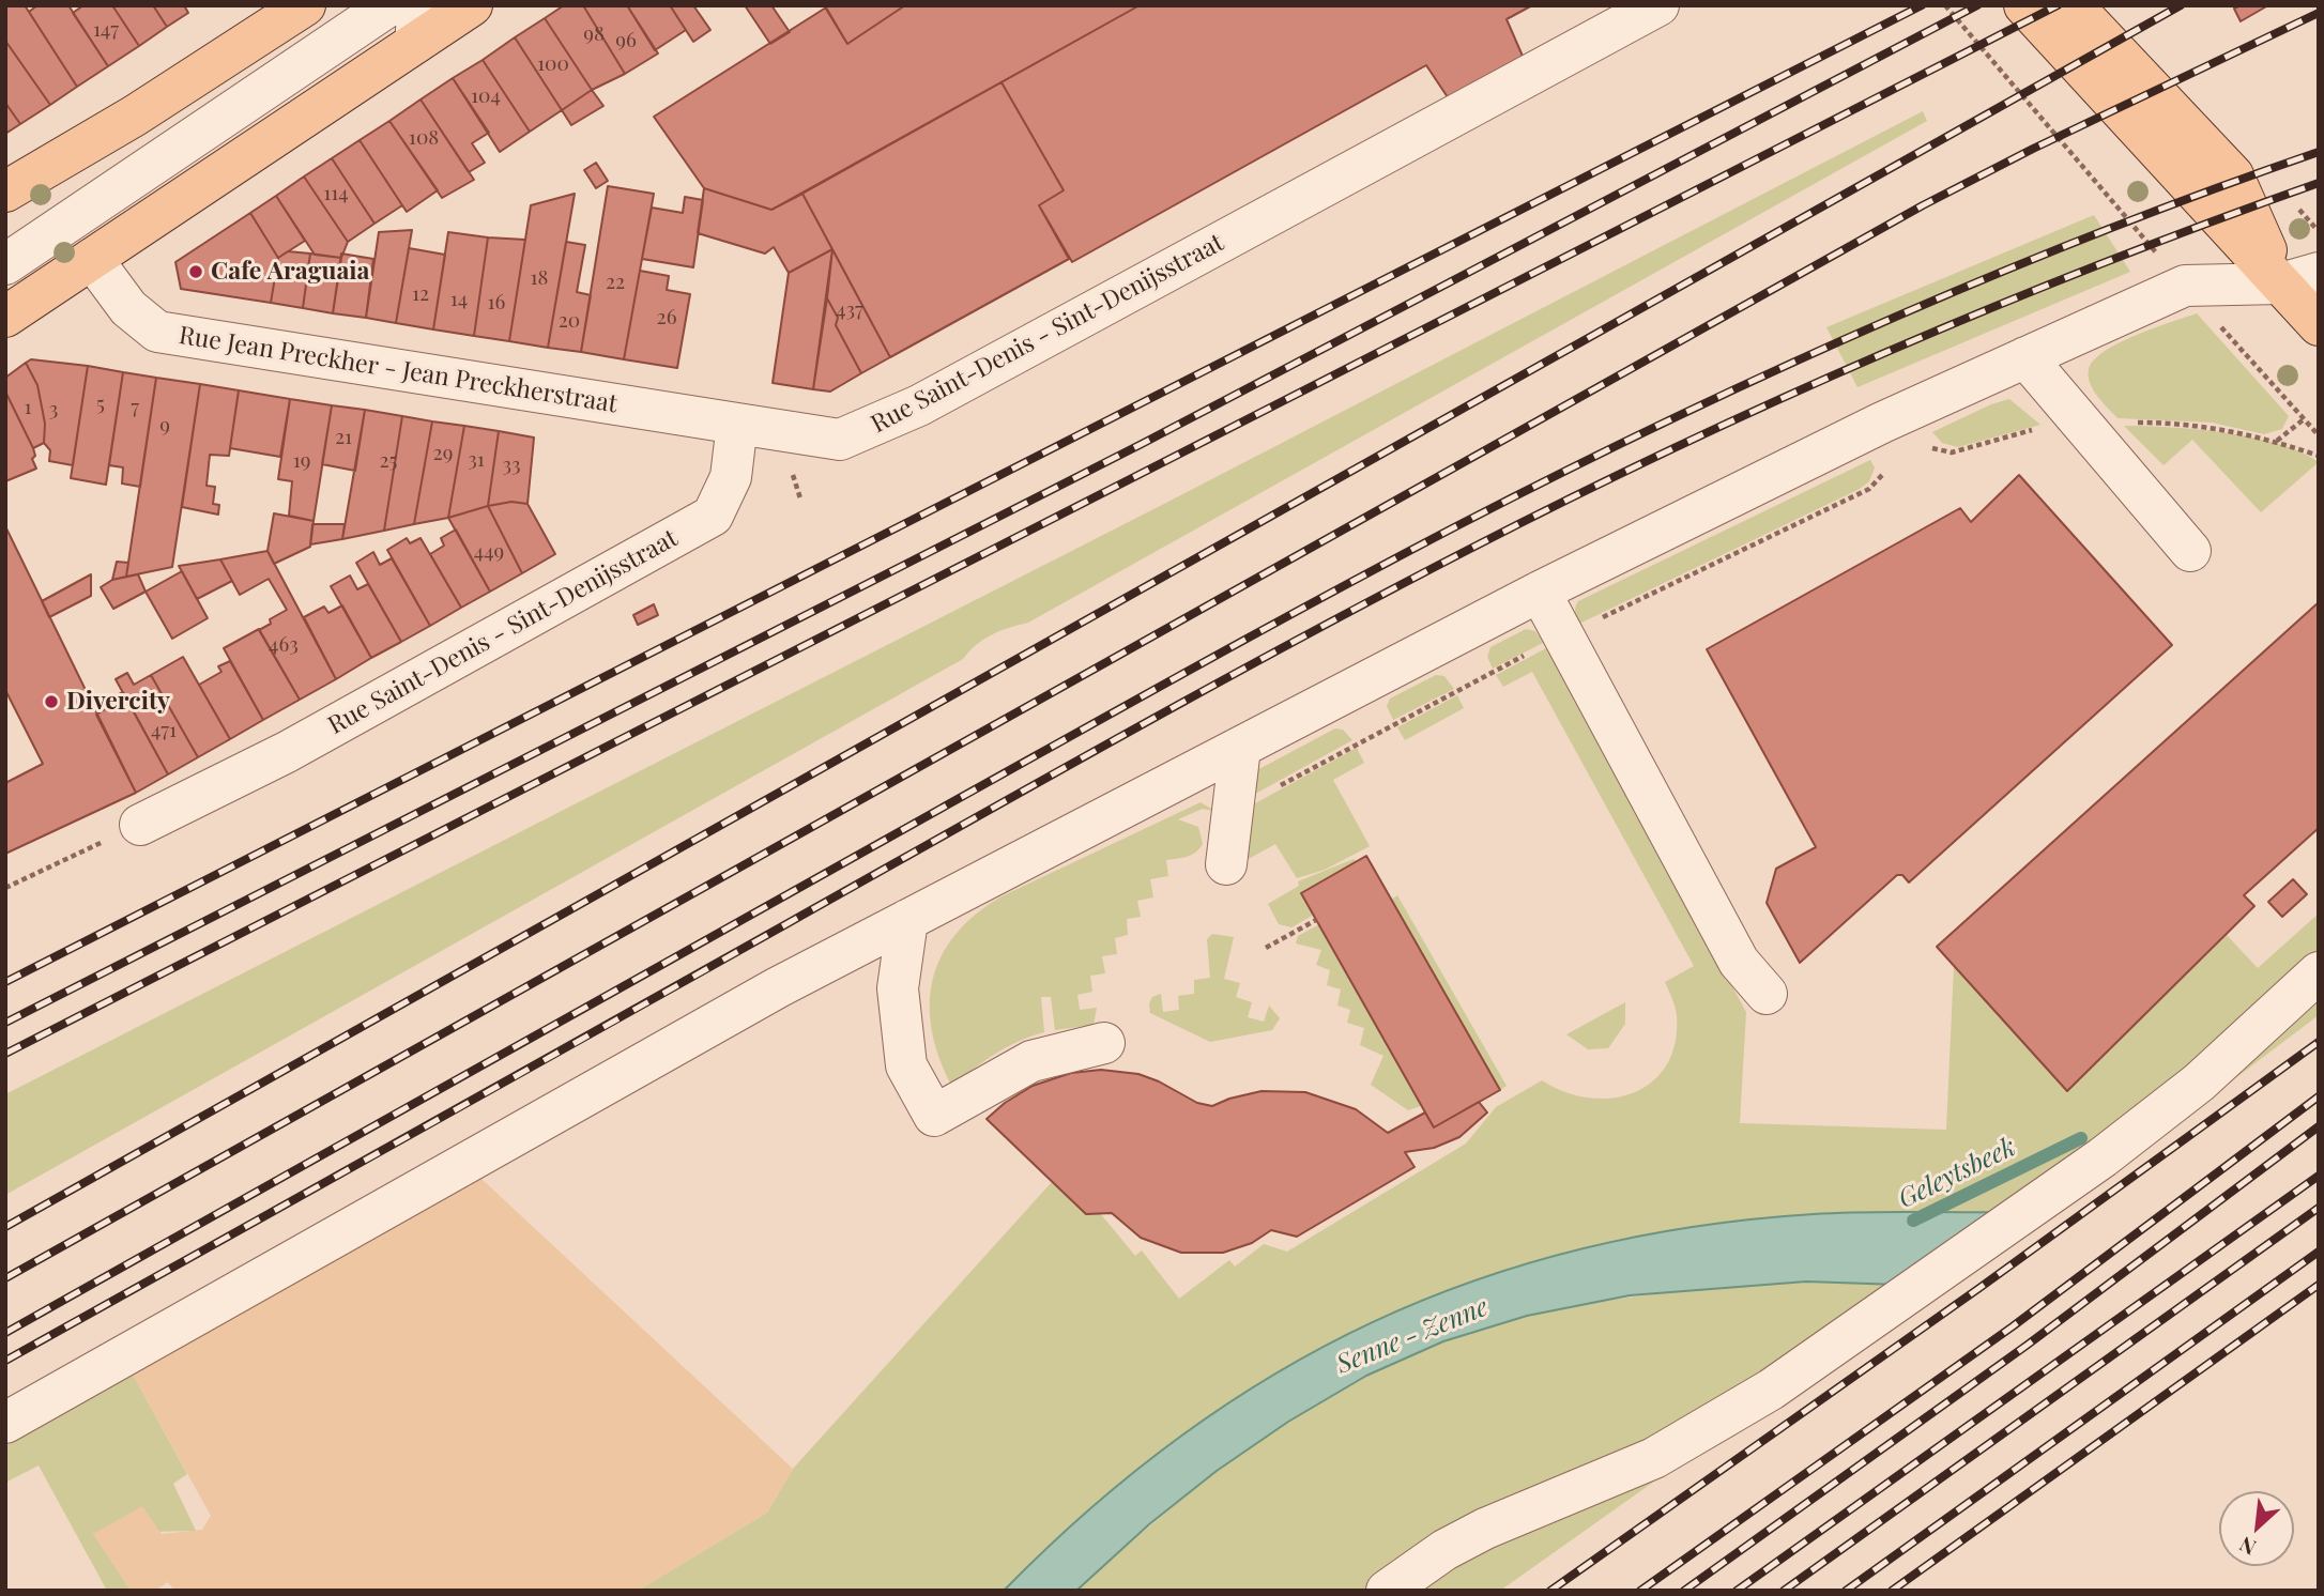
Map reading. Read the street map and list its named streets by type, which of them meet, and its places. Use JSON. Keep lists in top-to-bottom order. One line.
{"streets":{"street":["Rue Saint-Denis - Sint-Denijsstraat","Rue Jean Preckher - Jean Preckherstraat"]},"crossings":[["Rue Saint-Denis - Sint-Denijsstraat","Rue Jean Preckher - Jean Preckherstraat"]],"water":["Geleytsbeek","Senne - Zenne"],"places":["Cafe Araguaia","Divercity"],"house_numbers":["147","98","96","100","104","108","114","18","22","12","14","16","437","26","20","5","1","7","3","9","21","29","31","19","25","33","449","463","471"],"north":"bottom left"}
